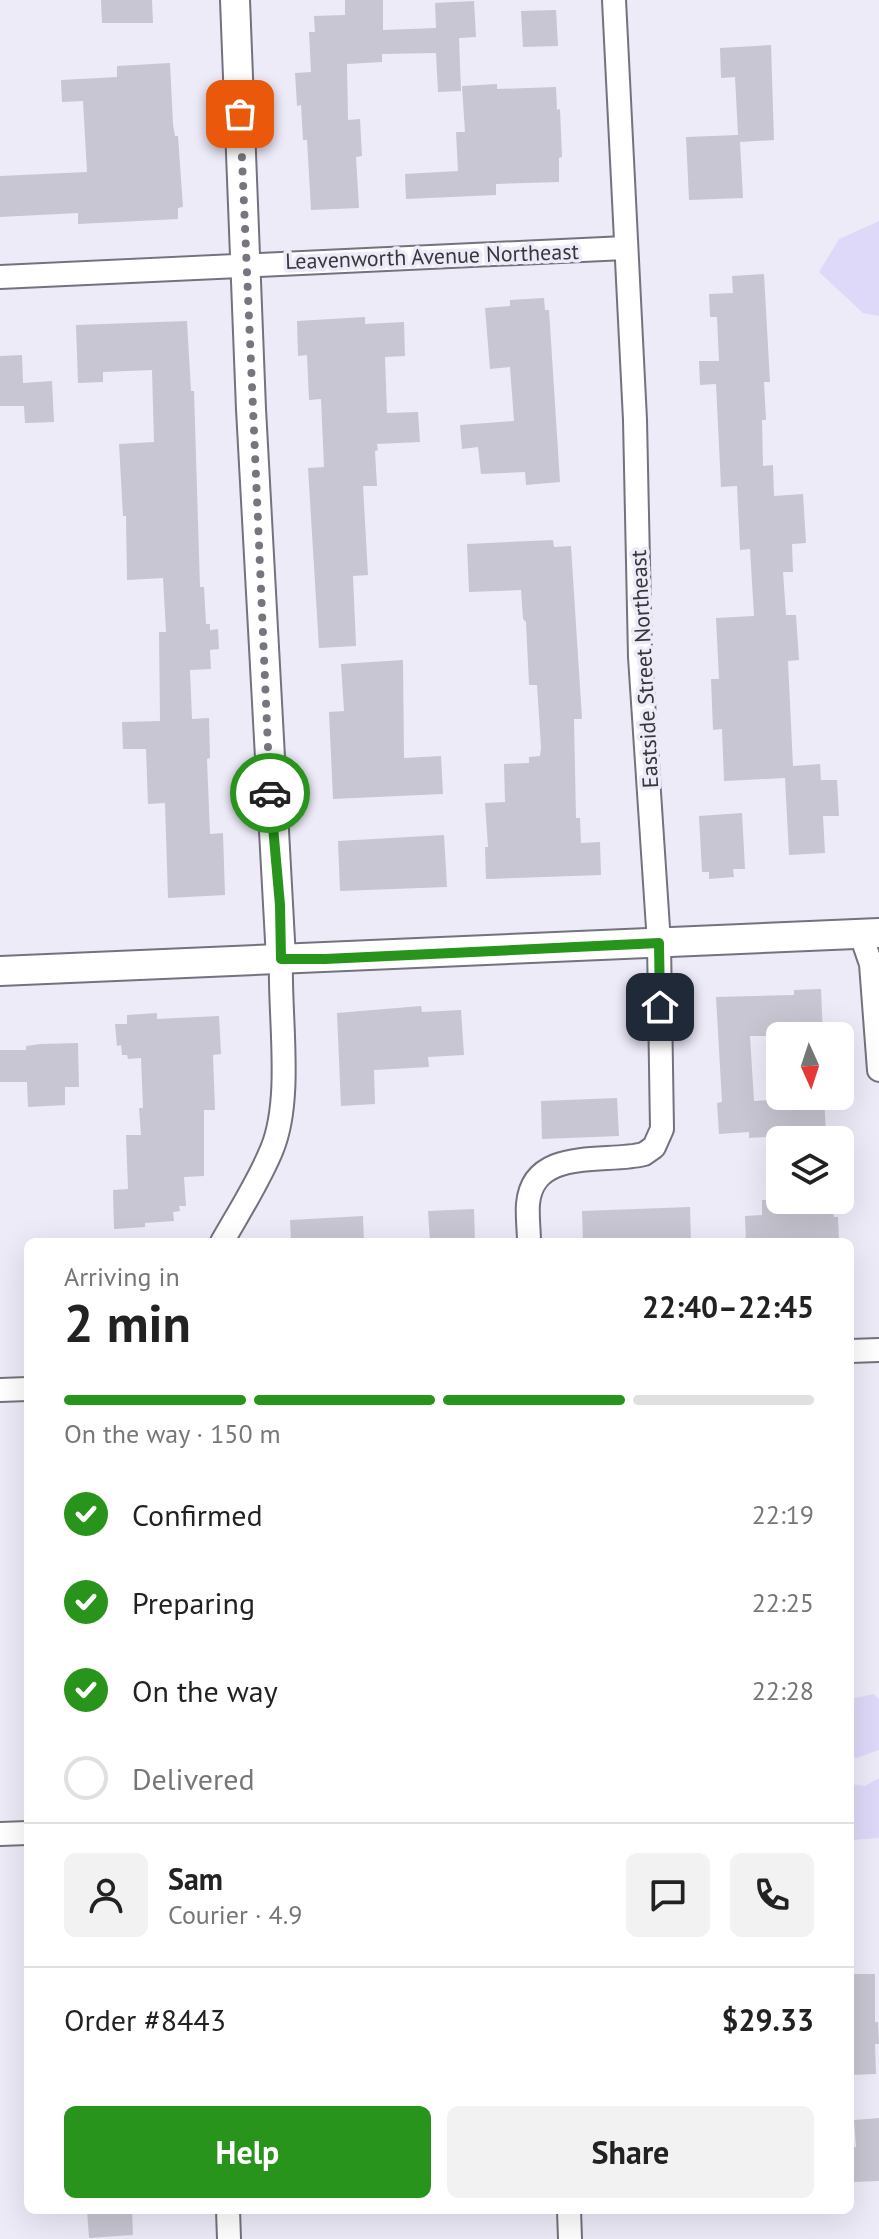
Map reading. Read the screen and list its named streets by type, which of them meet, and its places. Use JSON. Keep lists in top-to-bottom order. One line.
{"streets":{"street":["Leavenworth Avenue Northeast","Eastside Street Northeast"]},"crossings":[["Leavenworth Avenue Northeast","Eastside Street Northeast"]],"north":"bottom","page":{"heading":["2 min","Arriving in","22:40–22:45"],"panel":["Sam","Courier · 4.9","Order #8443","$29.33"],"bar":"On the way · 150 m","list":[["Confirmed","22:19"],["Preparing","22:25"],["On the way","22:28"],"Delivered"],"buttons":["Help","Share"]}}
